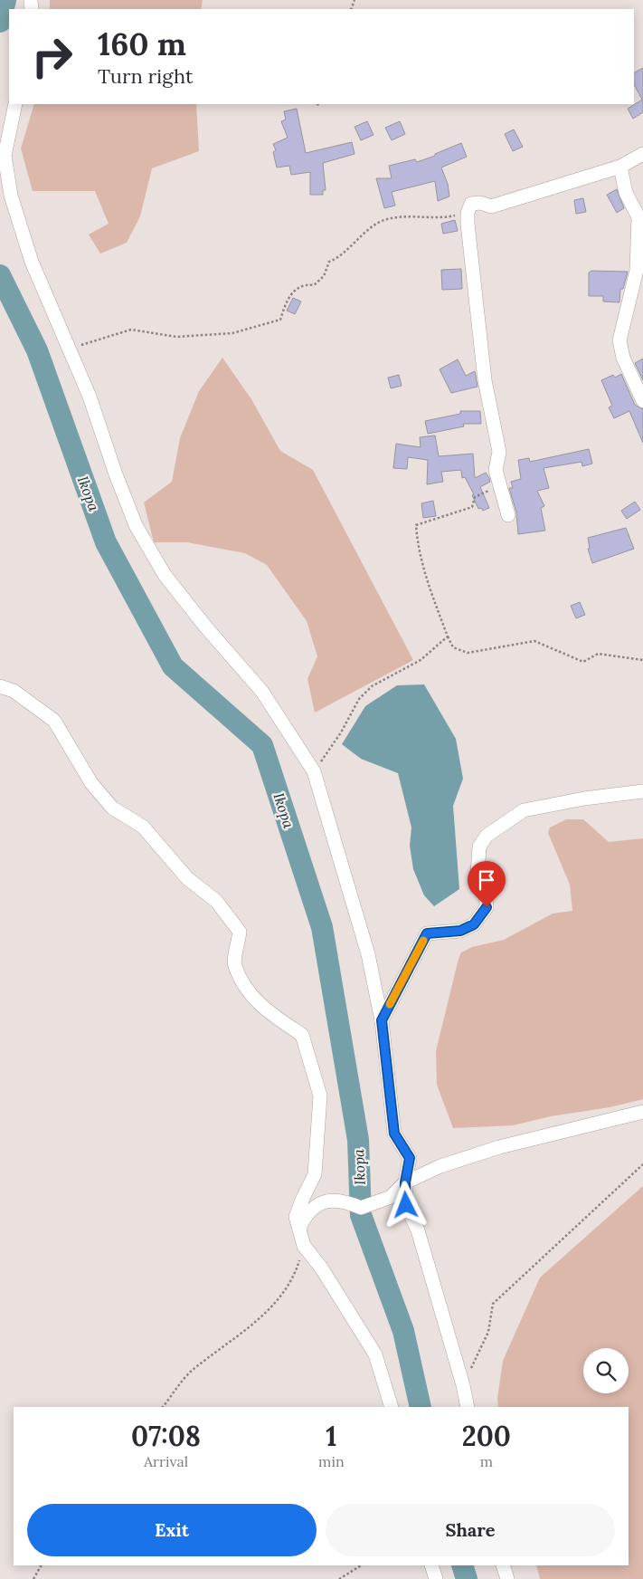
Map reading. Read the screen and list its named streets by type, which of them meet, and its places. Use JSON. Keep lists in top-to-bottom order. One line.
{"water":["Ikopa"],"page":{"turn":["160 m","Turn right"],"eta":["07:08","Arrival","1","min","200","m"],"buttons":["Exit","Share"]}}
